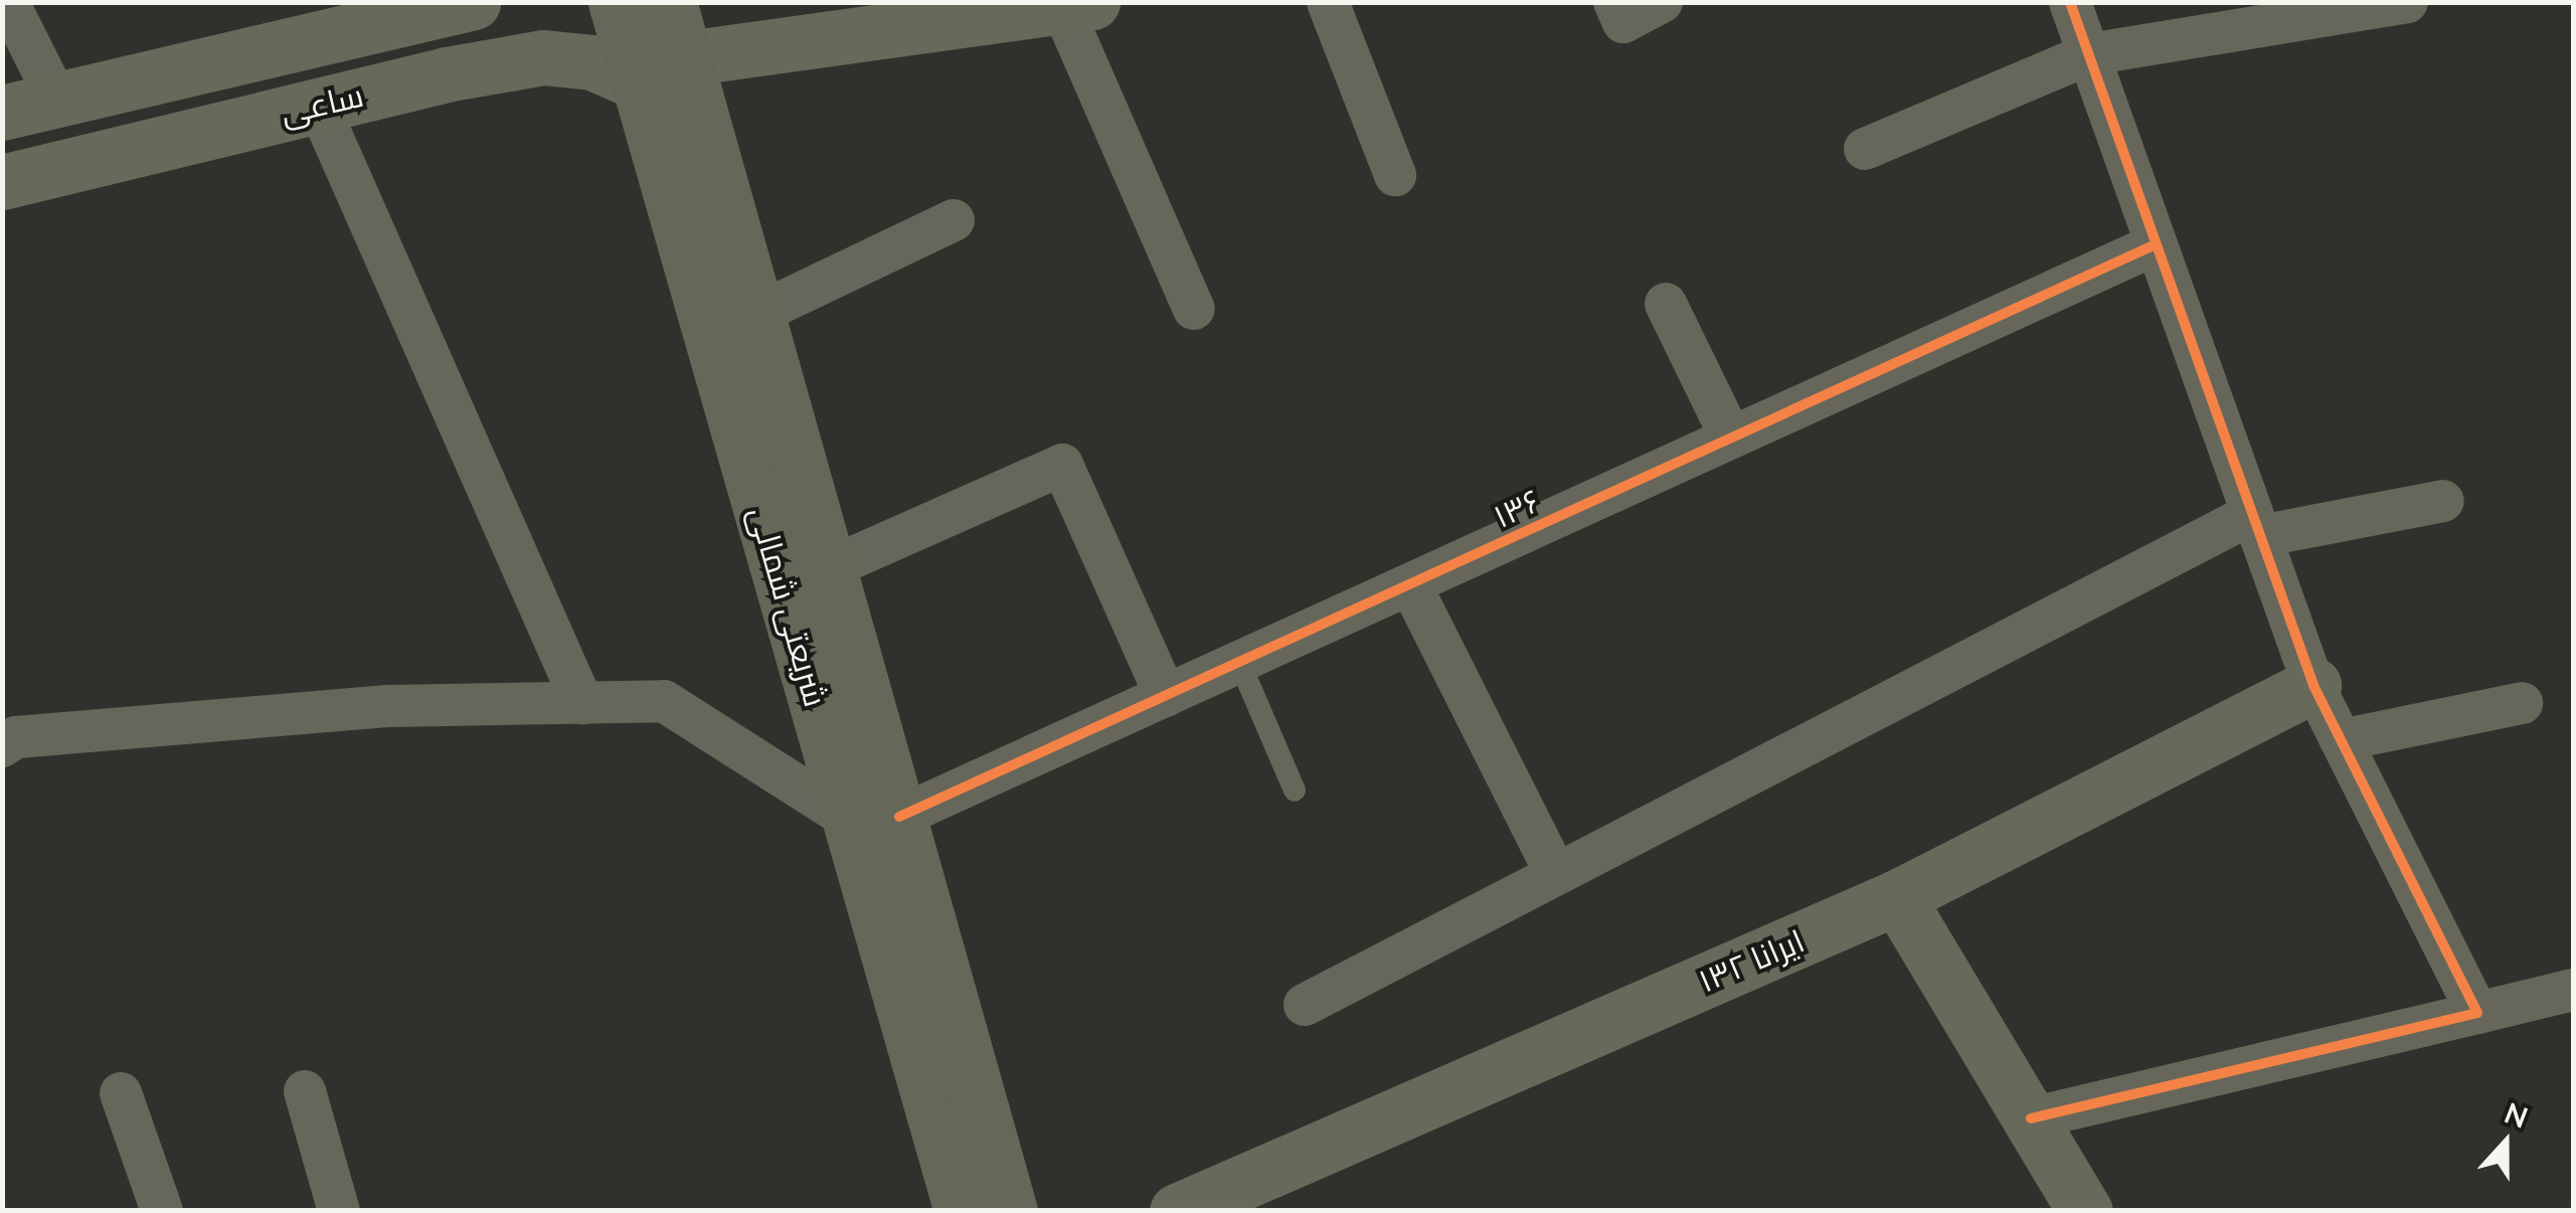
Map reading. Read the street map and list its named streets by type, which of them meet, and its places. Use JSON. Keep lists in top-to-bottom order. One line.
{"streets":{"main road":["شریعتی شمالی"],"street":["ساعی","۱۳۶","ایرانا ۱۳۲"]},"crossings":[["ساعی","شریعتی شمالی"],["۱۳۶","شریعتی شمالی"]],"north":"top"}
